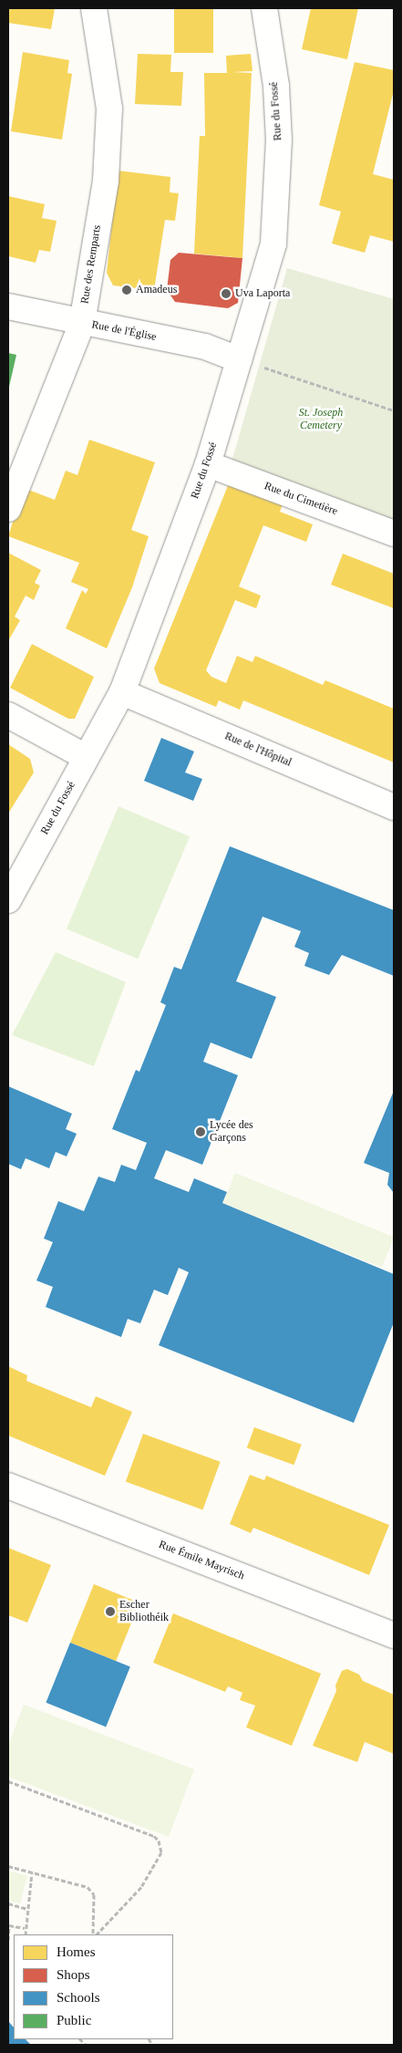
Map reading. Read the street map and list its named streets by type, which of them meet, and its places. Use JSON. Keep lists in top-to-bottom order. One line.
{"streets":{"street":["Rue du Fossé","Rue des Remparts","Rue de l'Église","Rue du Cimetière","Rue de l'Hôpital","Rue Émile Mayrisch"]},"crossings":[["Rue du Fossé","Rue de l'Église"],["Rue du Fossé","Rue du Cimetière"],["Rue du Fossé","Rue de l'Hôpital"],["Rue des Remparts","Rue de l'Église"]],"parks":["St. Joseph Cemetery"],"places":["Amadeus","Uva Laporta","Lycée des Garçons","Escher Bibliothéik"],"legend":["Homes","Shops","Schools","Public"]}
